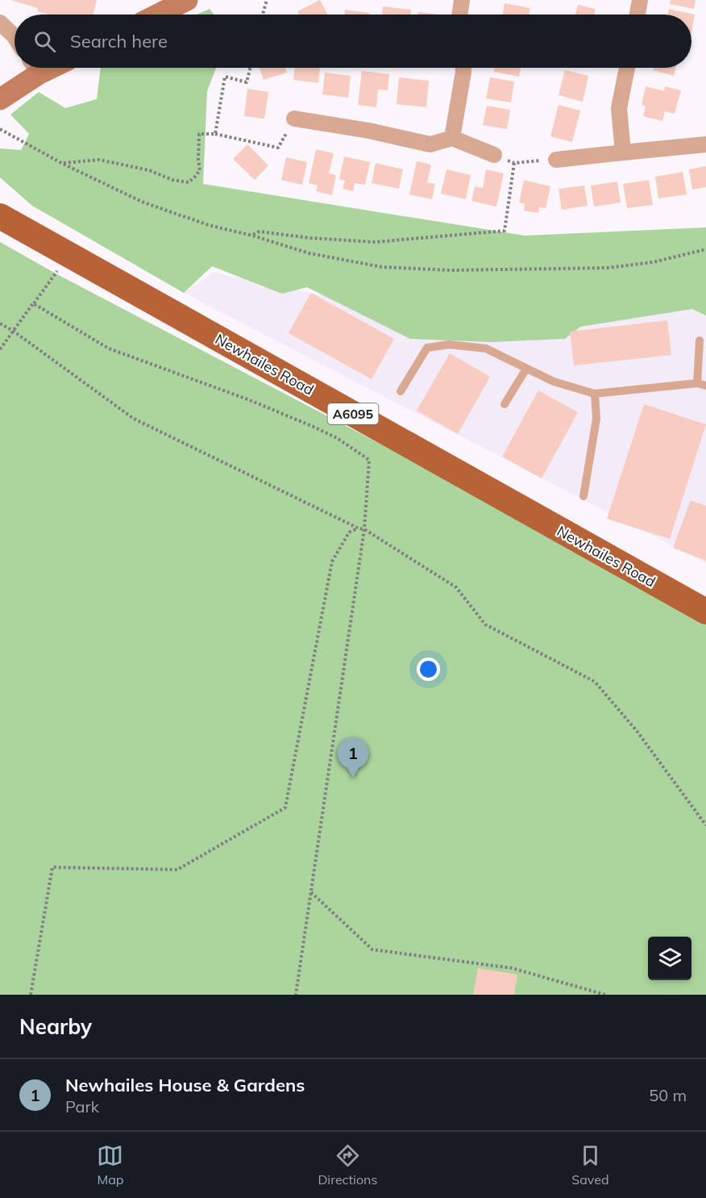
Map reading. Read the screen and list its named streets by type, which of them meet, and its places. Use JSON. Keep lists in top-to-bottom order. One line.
{"streets":{"main road":["Newhailes Road","A6095"]},"page":{"search":"Search here","pins":"1","heading":"Nearby","list":[{"mark":"1","name":"Newhailes House & Gardens","note":"Park","value":"50 m"}],"nav":["Map","Directions","Saved"]}}
